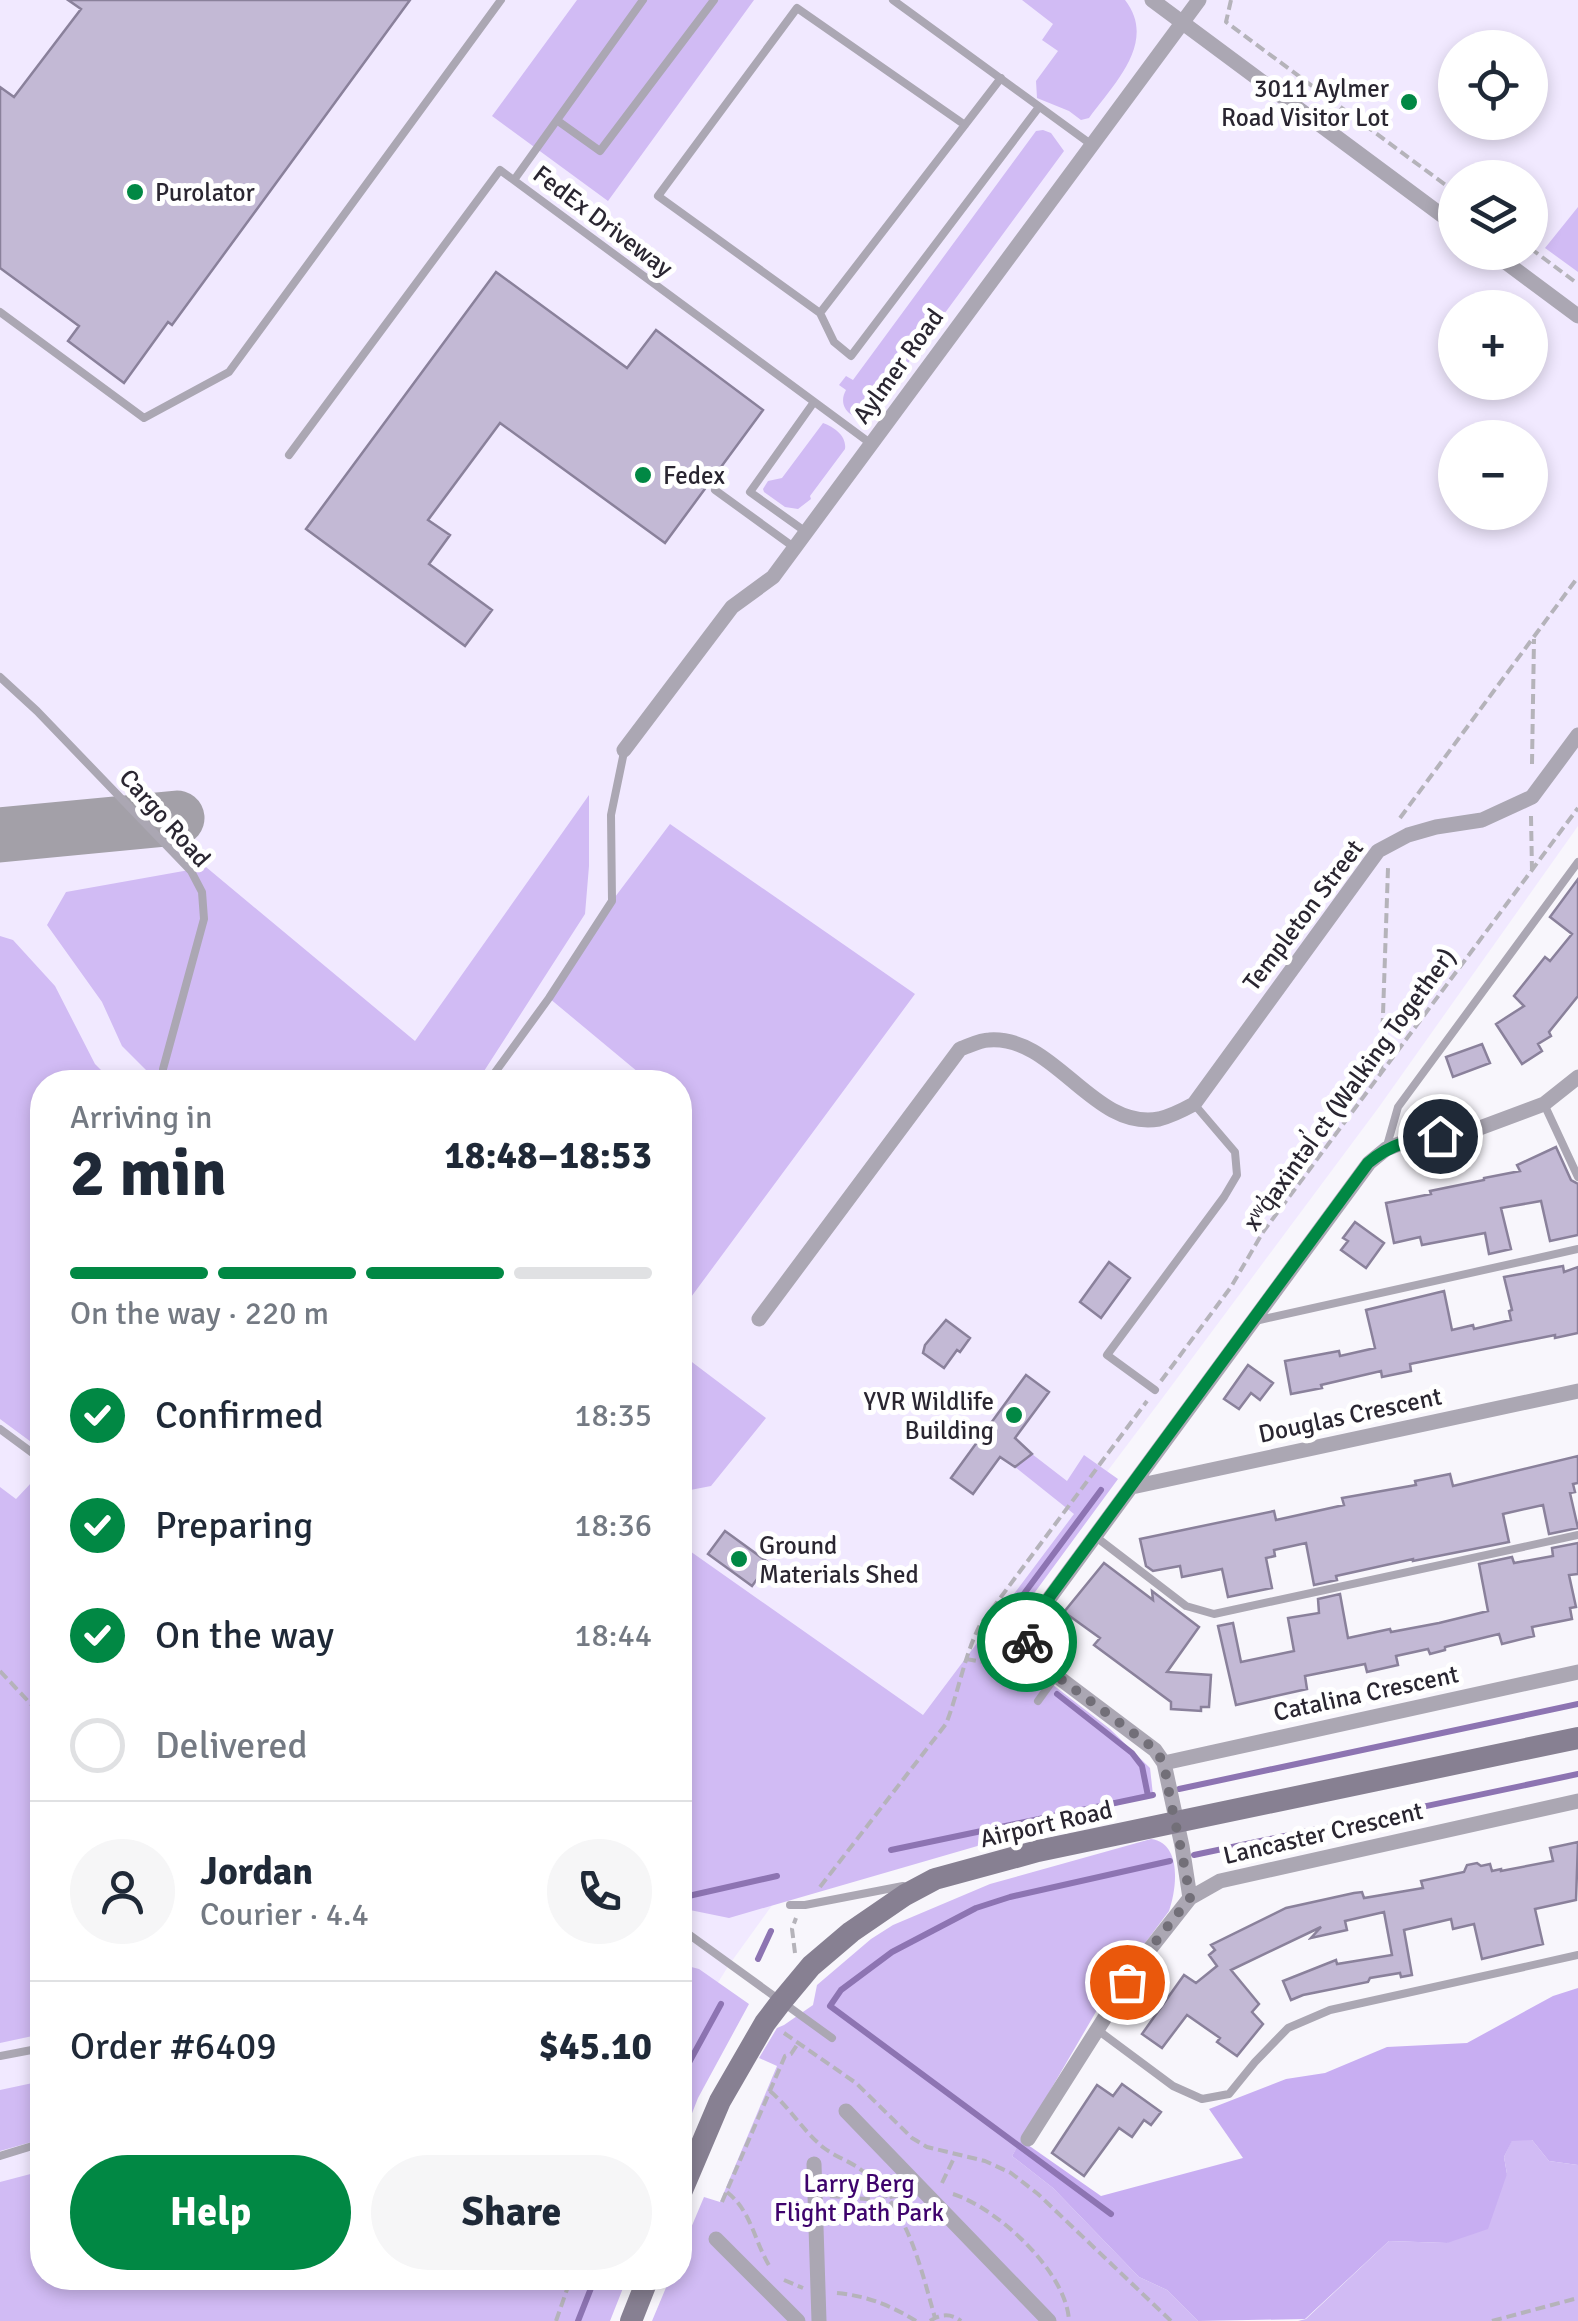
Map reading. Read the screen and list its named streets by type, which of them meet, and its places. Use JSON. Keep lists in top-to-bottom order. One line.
{"streets":{"street":["Aylmer Road","Templeton Street","Douglas Crescent","Catalina Crescent","Airport Road","Lancaster Crescent"],"lane":["FedEx Driveway","Cargo Road"],"path":["xʷq̓axintəl̕ ct (Walking Together)"]},"crossings":[["FedEx Driveway","Aylmer Road"]],"parks":["Larry Berg Flight Path Park"],"places":["3011 Aylmer Road Visitor Lot","Purolator","Fedex","YVR Wildlife Building","Ground Materials Shed"],"page":{"map_buttons":["+","−"],"heading":["2 min","Arriving in","18:48–18:53"],"panel":["Jordan","Courier · 4.4","Order #6409","$45.10"],"bar":"On the way · 220 m","list":[["Confirmed","18:35"],["Preparing","18:36"],["On the way","18:44"],"Delivered"],"buttons":["Help","Share"]}}
